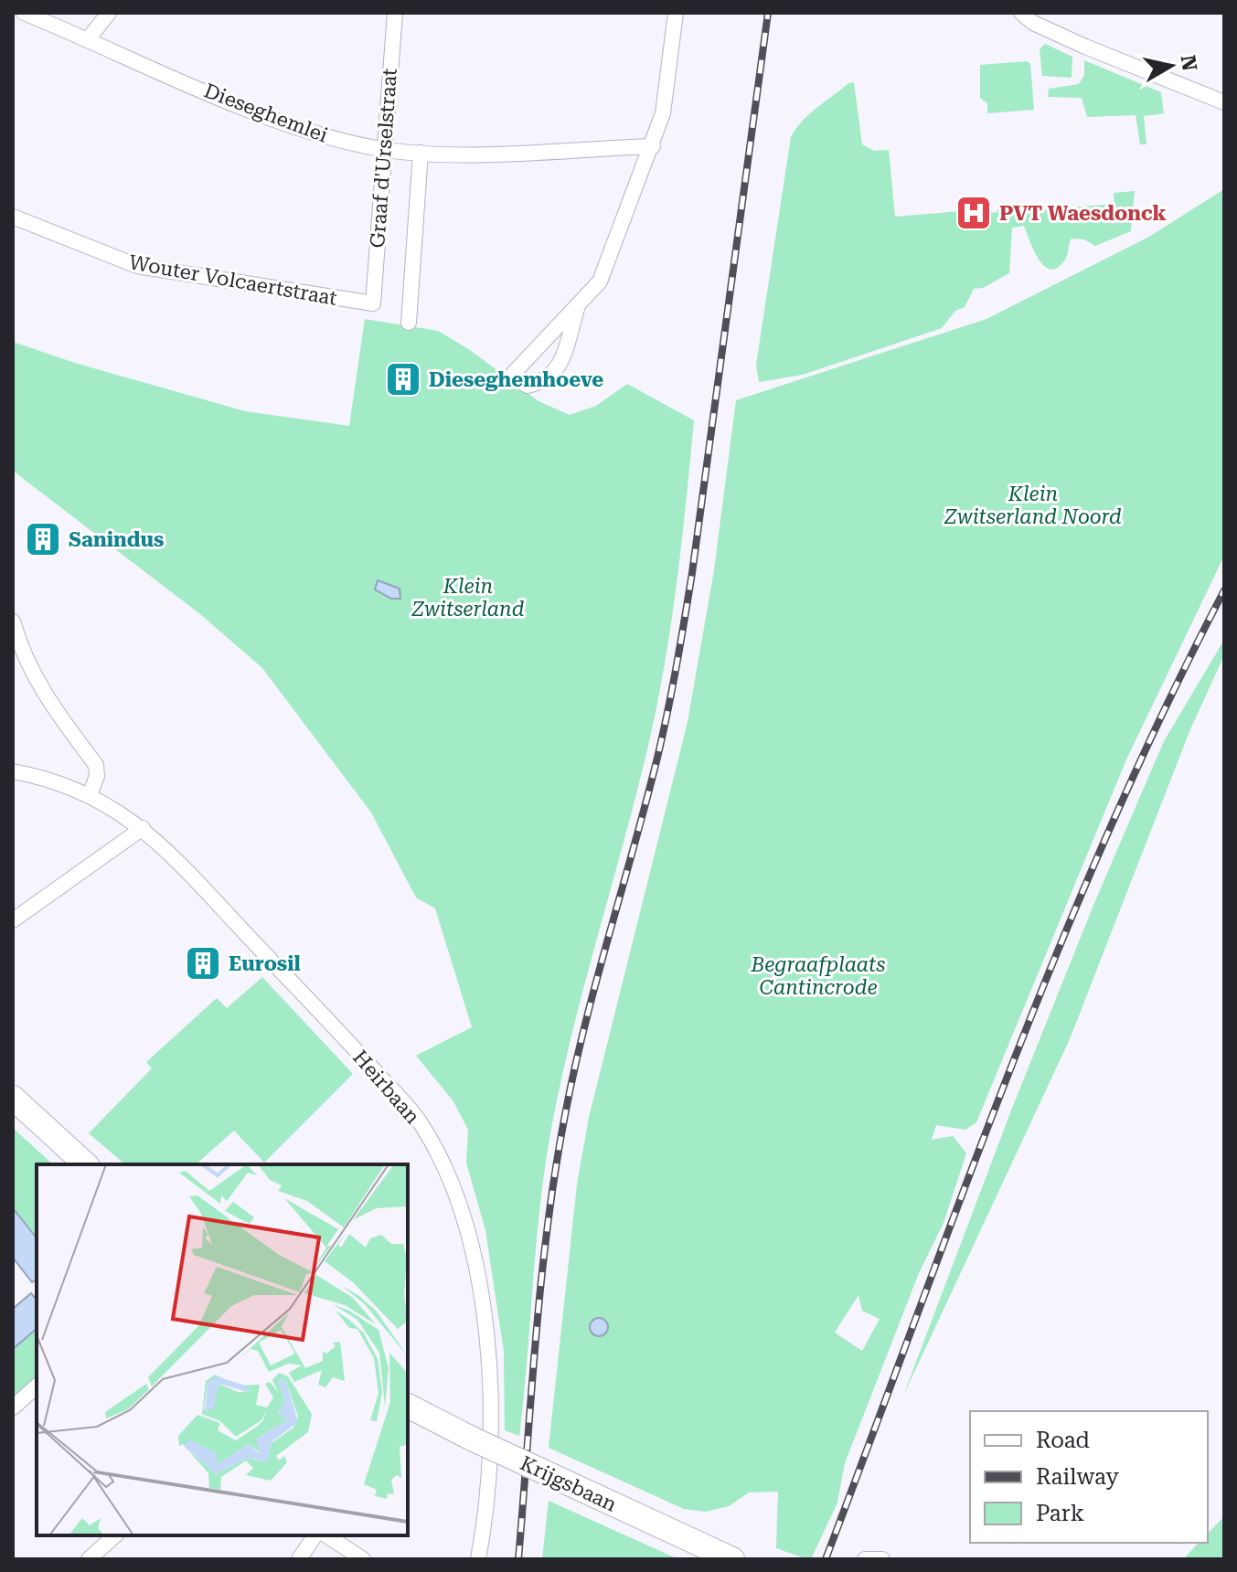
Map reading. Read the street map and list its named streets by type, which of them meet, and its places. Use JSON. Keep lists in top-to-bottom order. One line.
{"streets":{"main road":["Krijgsbaan"],"street":["Dieseghemlei","Graaf d'Urselstraat","Wouter Volcaertstraat","Heirbaan"]},"crossings":[["Dieseghemlei","Graaf d'Urselstraat"],["Graaf d'Urselstraat","Wouter Volcaertstraat"]],"parks":["Klein Zwitserland Noord","Klein Zwitserland","Begraafplaats Cantincrode"],"places":{"hospital":["PVT Waesdonck"],"building":["Dieseghemhoeve","Sanindus","Eurosil"]},"legend":["Road","Railway","Park"],"north":"right"}
